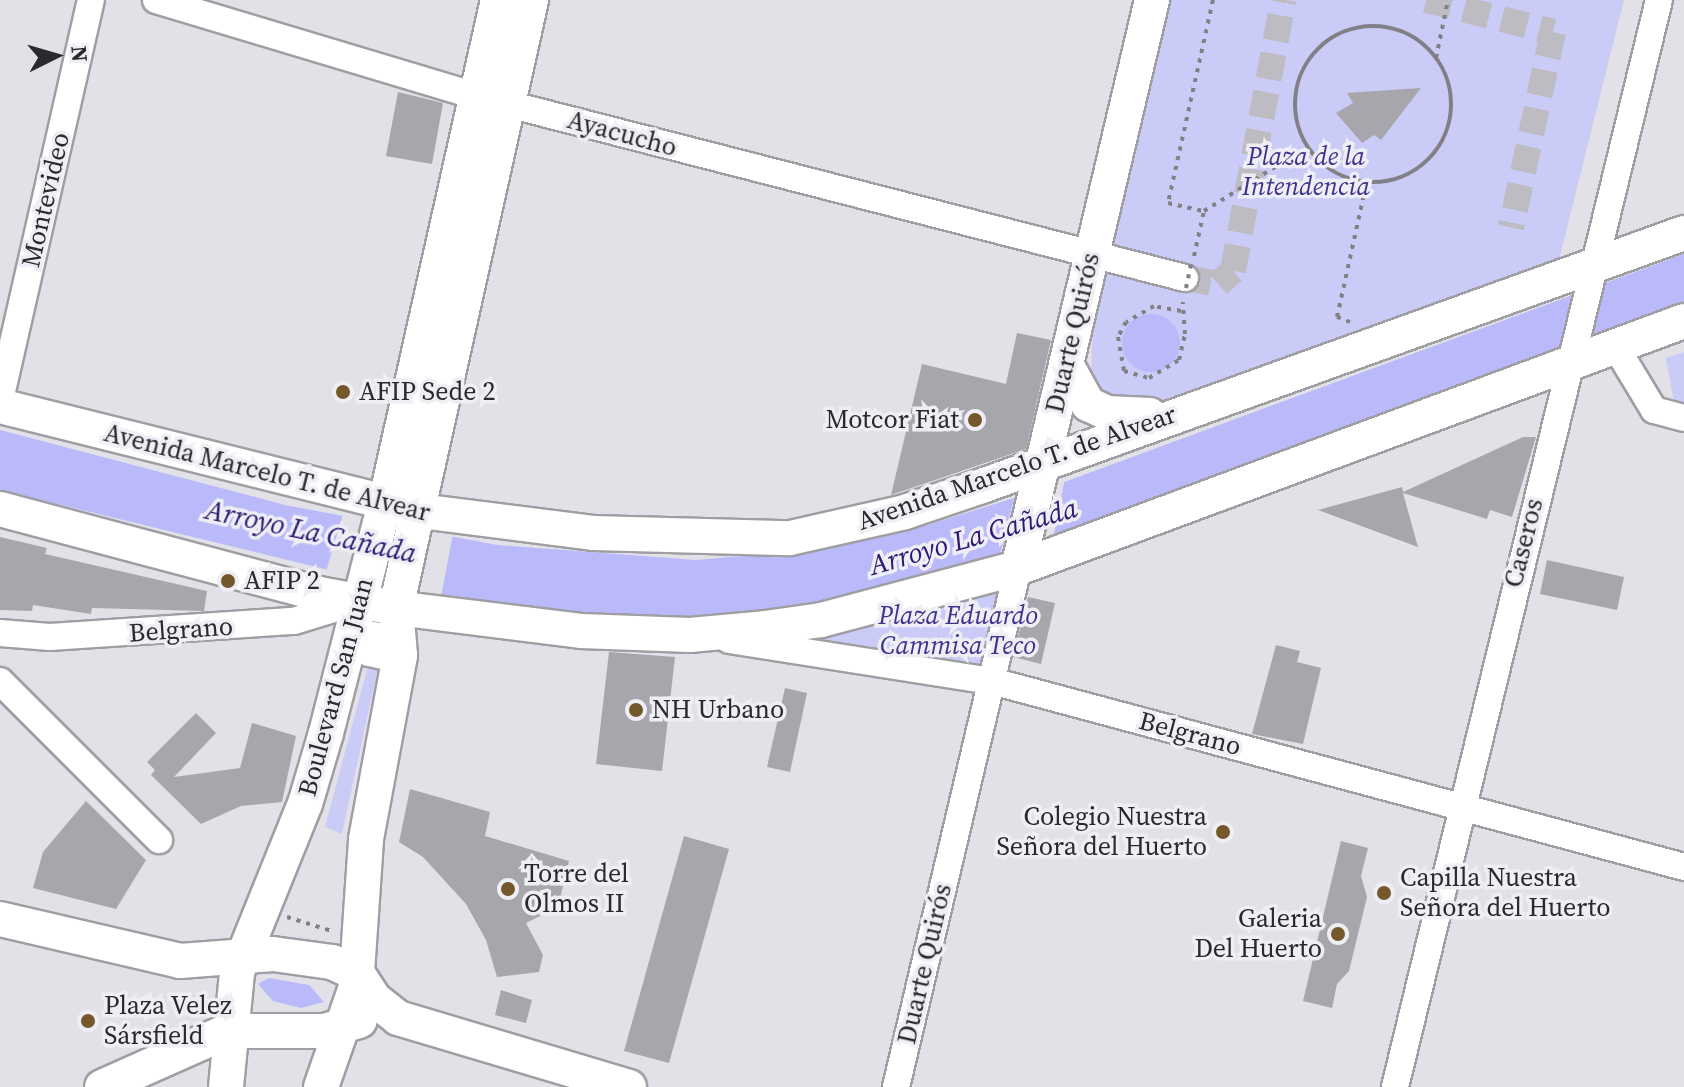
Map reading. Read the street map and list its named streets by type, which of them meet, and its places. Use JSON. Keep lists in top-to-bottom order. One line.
{"streets":{"main road":["Duarte Quirós","Avenida Marcelo T. de Alvear","Boulevard San Juan"],"street":["Ayacucho","Montevideo","Caseros","Belgrano"]},"crossings":[["Ayacucho","Duarte Quirós"],["Ayacucho","Boulevard San Juan"],["Montevideo","Avenida Marcelo T. de Alvear"],["Duarte Quirós","Avenida Marcelo T. de Alvear"],["Duarte Quirós","Belgrano"],["Avenida Marcelo T. de Alvear","Caseros"],["Avenida Marcelo T. de Alvear","Boulevard San Juan"],["Caseros","Belgrano"],["Belgrano","Boulevard San Juan"]],"water":["Arroyo La Cañada"],"parks":["Plaza de la Intendencia","Plaza Eduardo Cammisa Teco"],"places":["AFIP Sede 2","Motcor Fiat","AFIP 2","NH Urbano","Colegio Nuestra Señora del Huerto","Torre del Olmos II","Capilla Nuestra Señora del Huerto","Galeria Del Huerto","Plaza Velez Sársfield"],"north":"right"}
